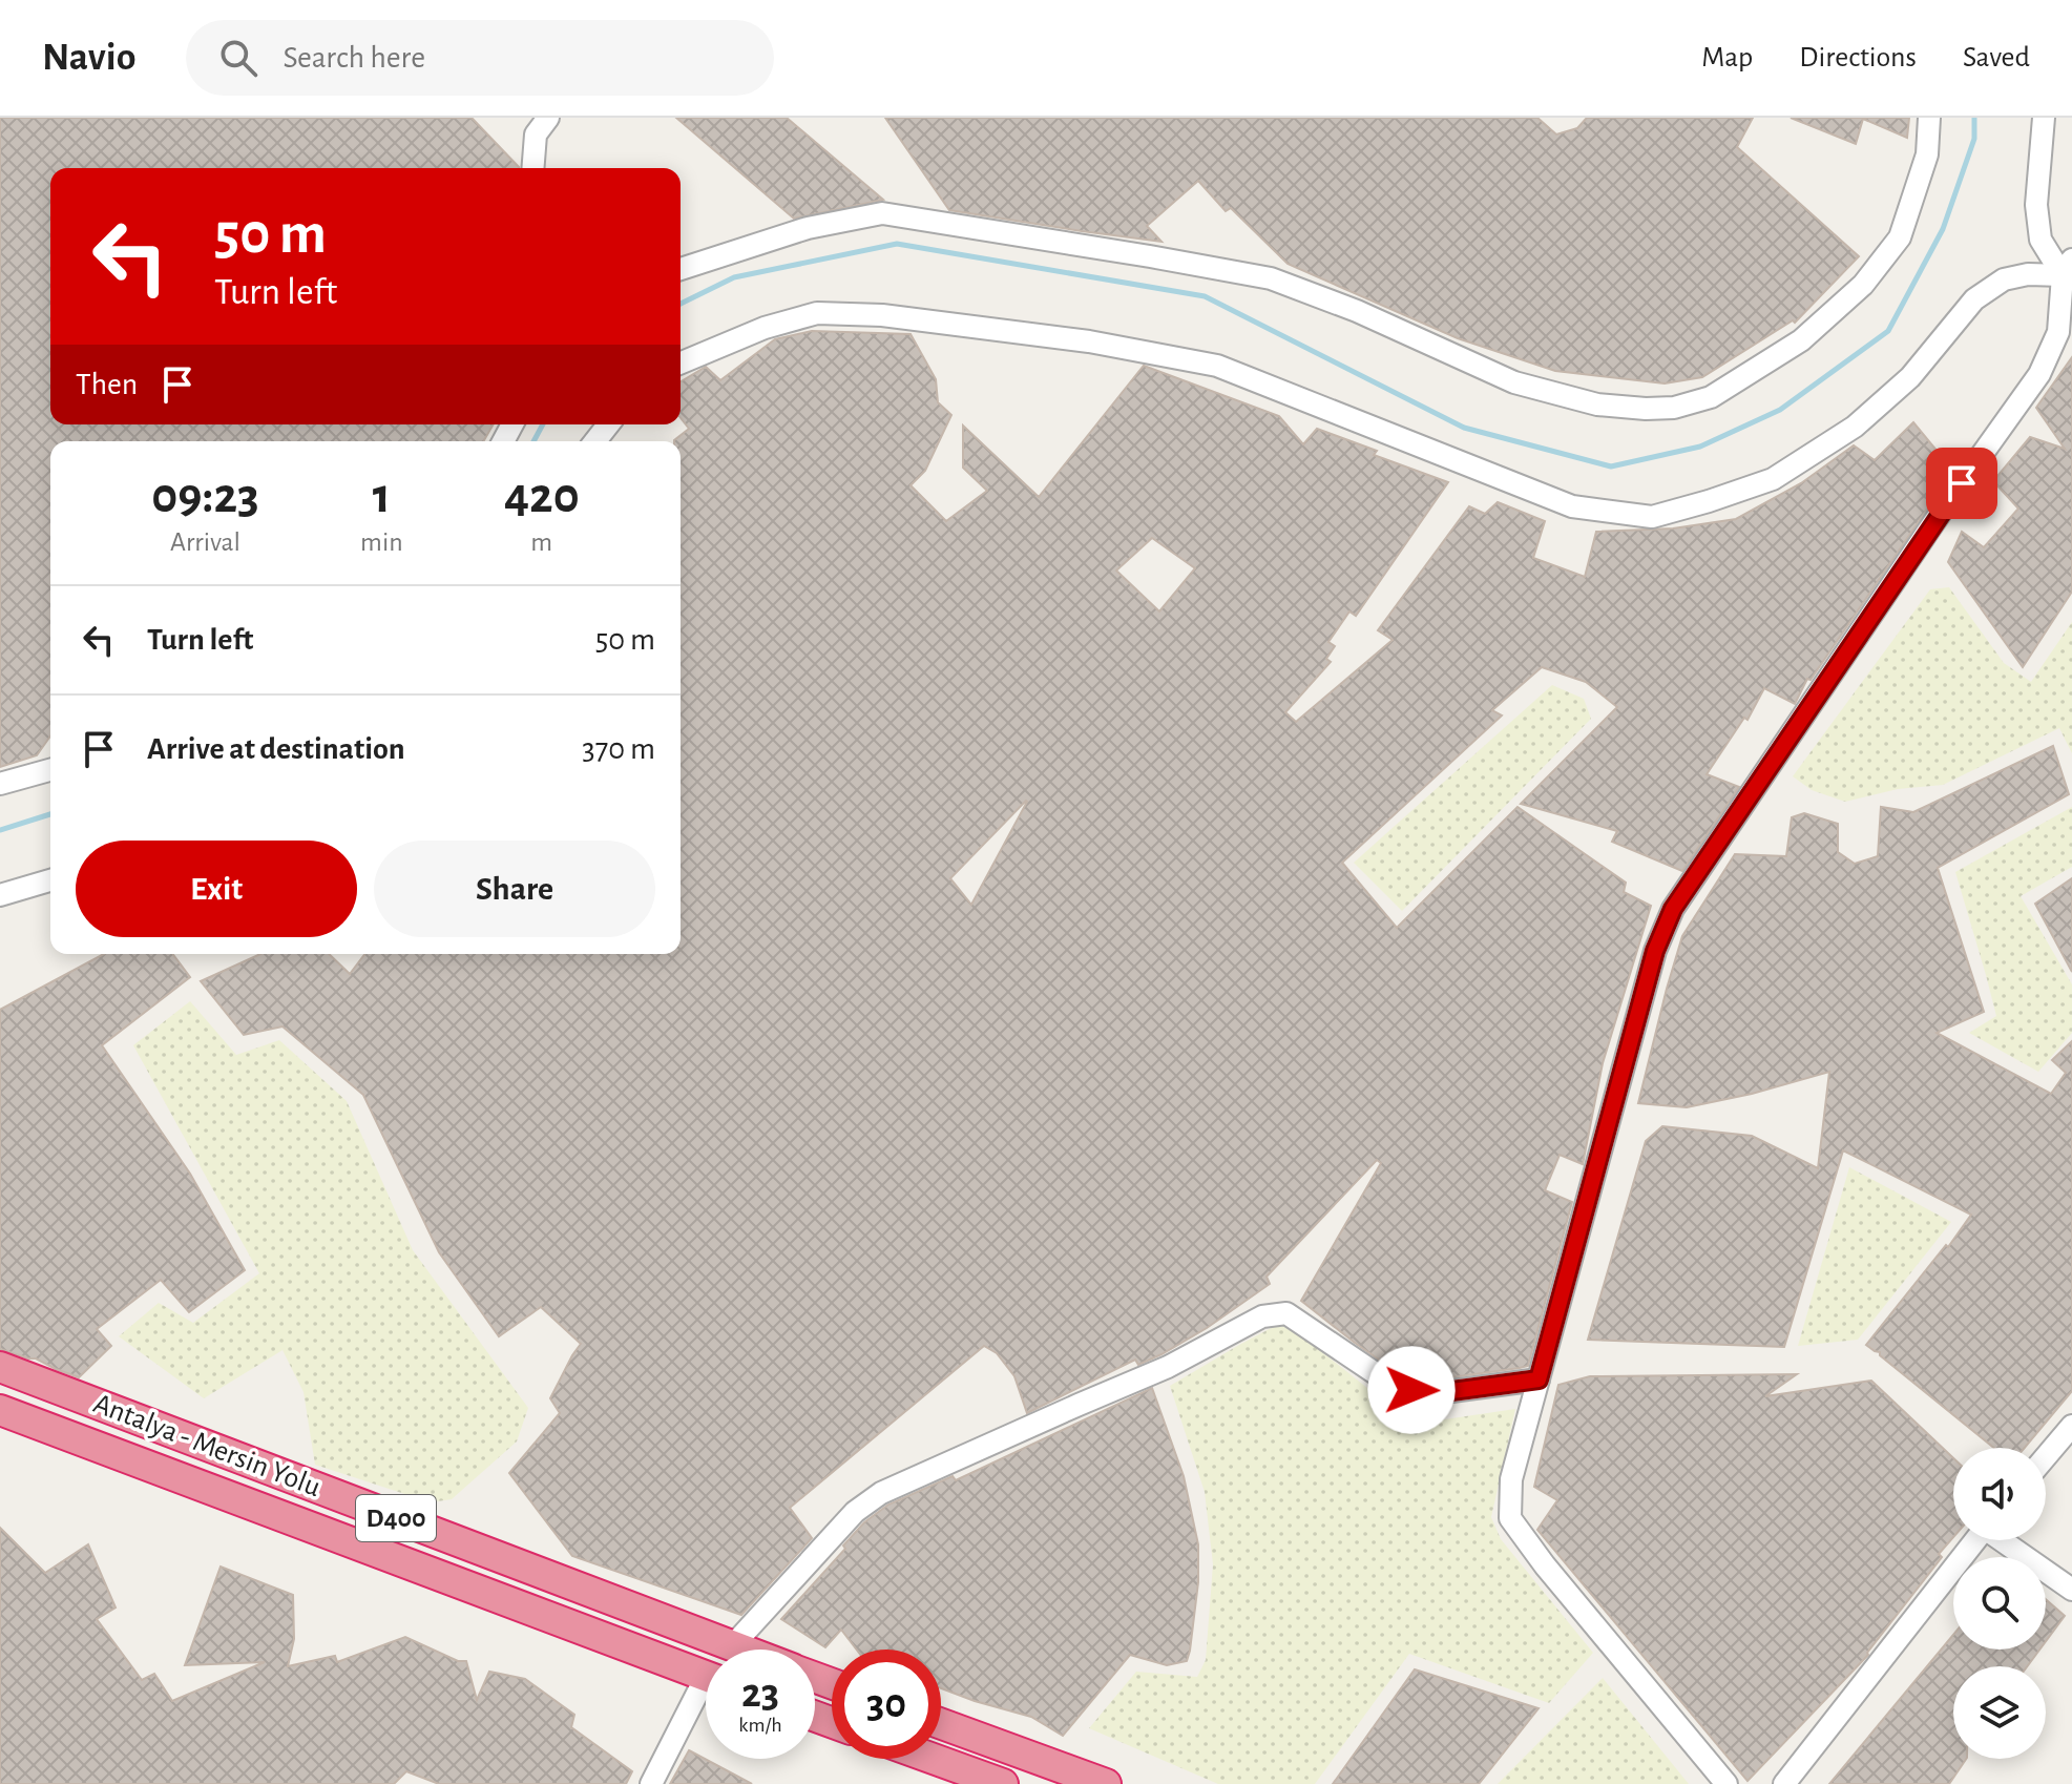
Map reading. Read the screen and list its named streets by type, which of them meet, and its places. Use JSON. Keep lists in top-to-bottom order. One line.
{"streets":{"highway":["Antalya - Mersin Yolu","D400"]},"page":{"header":"Navio","search":"Search here","nav":["Map","Directions","Saved"],"turn":["50 m","Turn left"],"then":"Then","eta":["09:23","Arrival","1","min","420","m"],"list":[{"name":"Turn left","value":"50 m"},{"name":"Arrive at destination","value":"370 m"}],"buttons":["Exit","Share"],"speed":"23 km/h","limit":"30"}}
